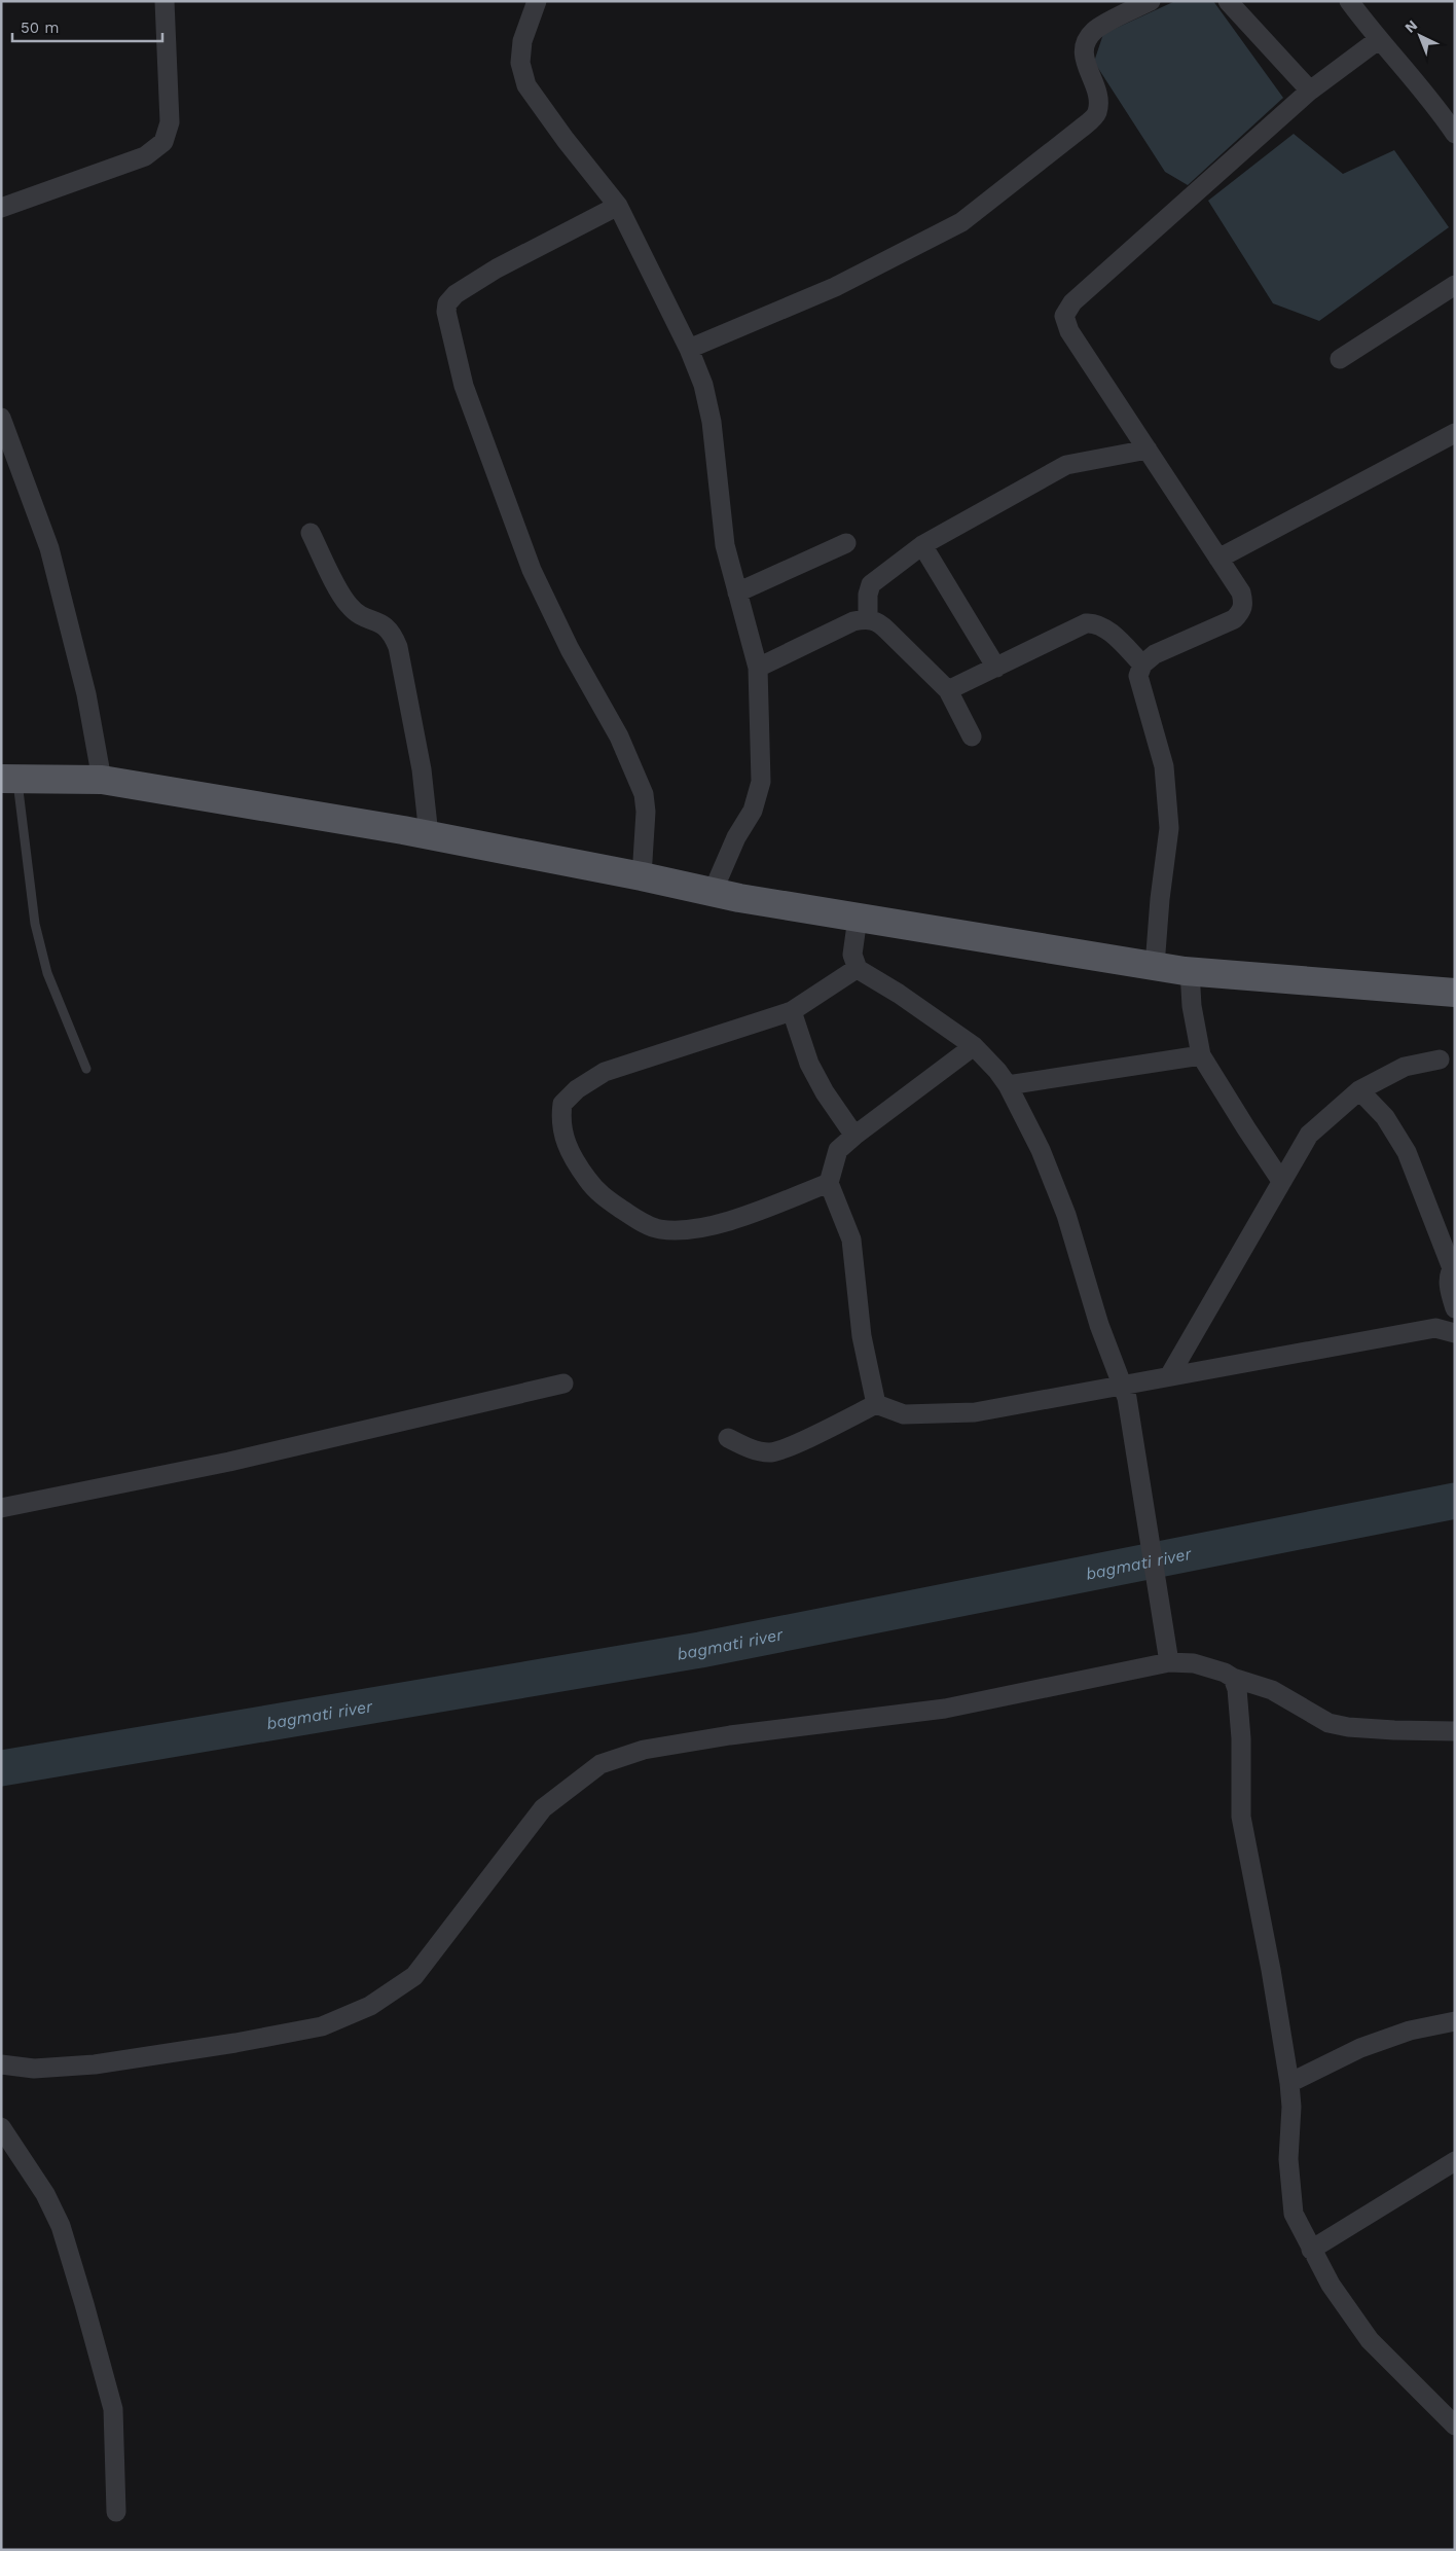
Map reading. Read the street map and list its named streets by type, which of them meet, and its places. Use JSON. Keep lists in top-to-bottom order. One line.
{"water":["bagmati river"],"scale_bar":"50 m","north":"top left"}
